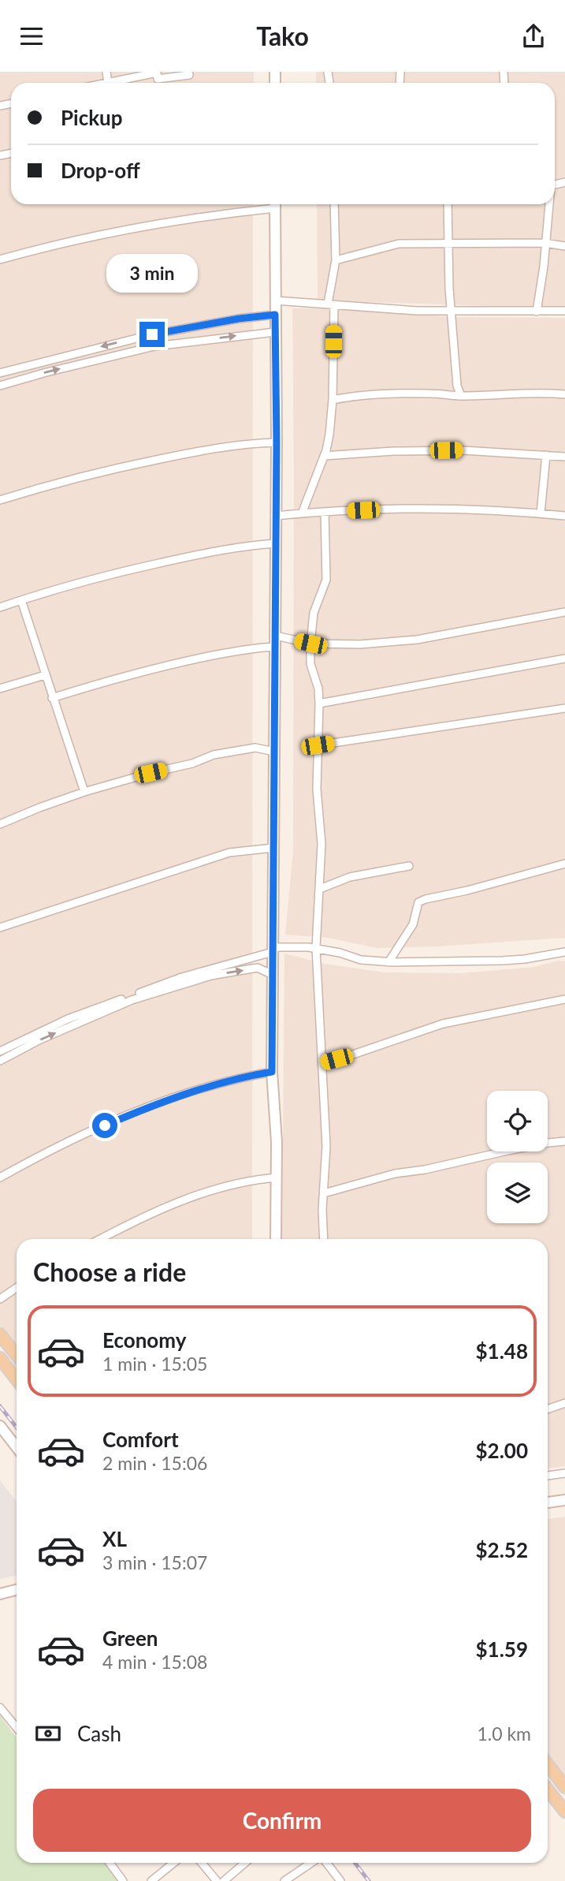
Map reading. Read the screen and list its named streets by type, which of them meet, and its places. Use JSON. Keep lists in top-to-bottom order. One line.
{"page":{"header":"Tako","banner":["Pickup","Drop-off"],"bubble":"3 min","heading":"Choose a ride","list":[{"name":"Economy","note":"1 min · 15:05","value":"$1.48"},{"name":"Comfort","note":"2 min · 15:06","value":"$2.00"},{"name":"XL","note":"3 min · 15:07","value":"$2.52"},{"name":"Green","note":"4 min · 15:08","value":"$1.59"}],"pay":["Cash","1.0 km"],"buttons":"Confirm"}}
